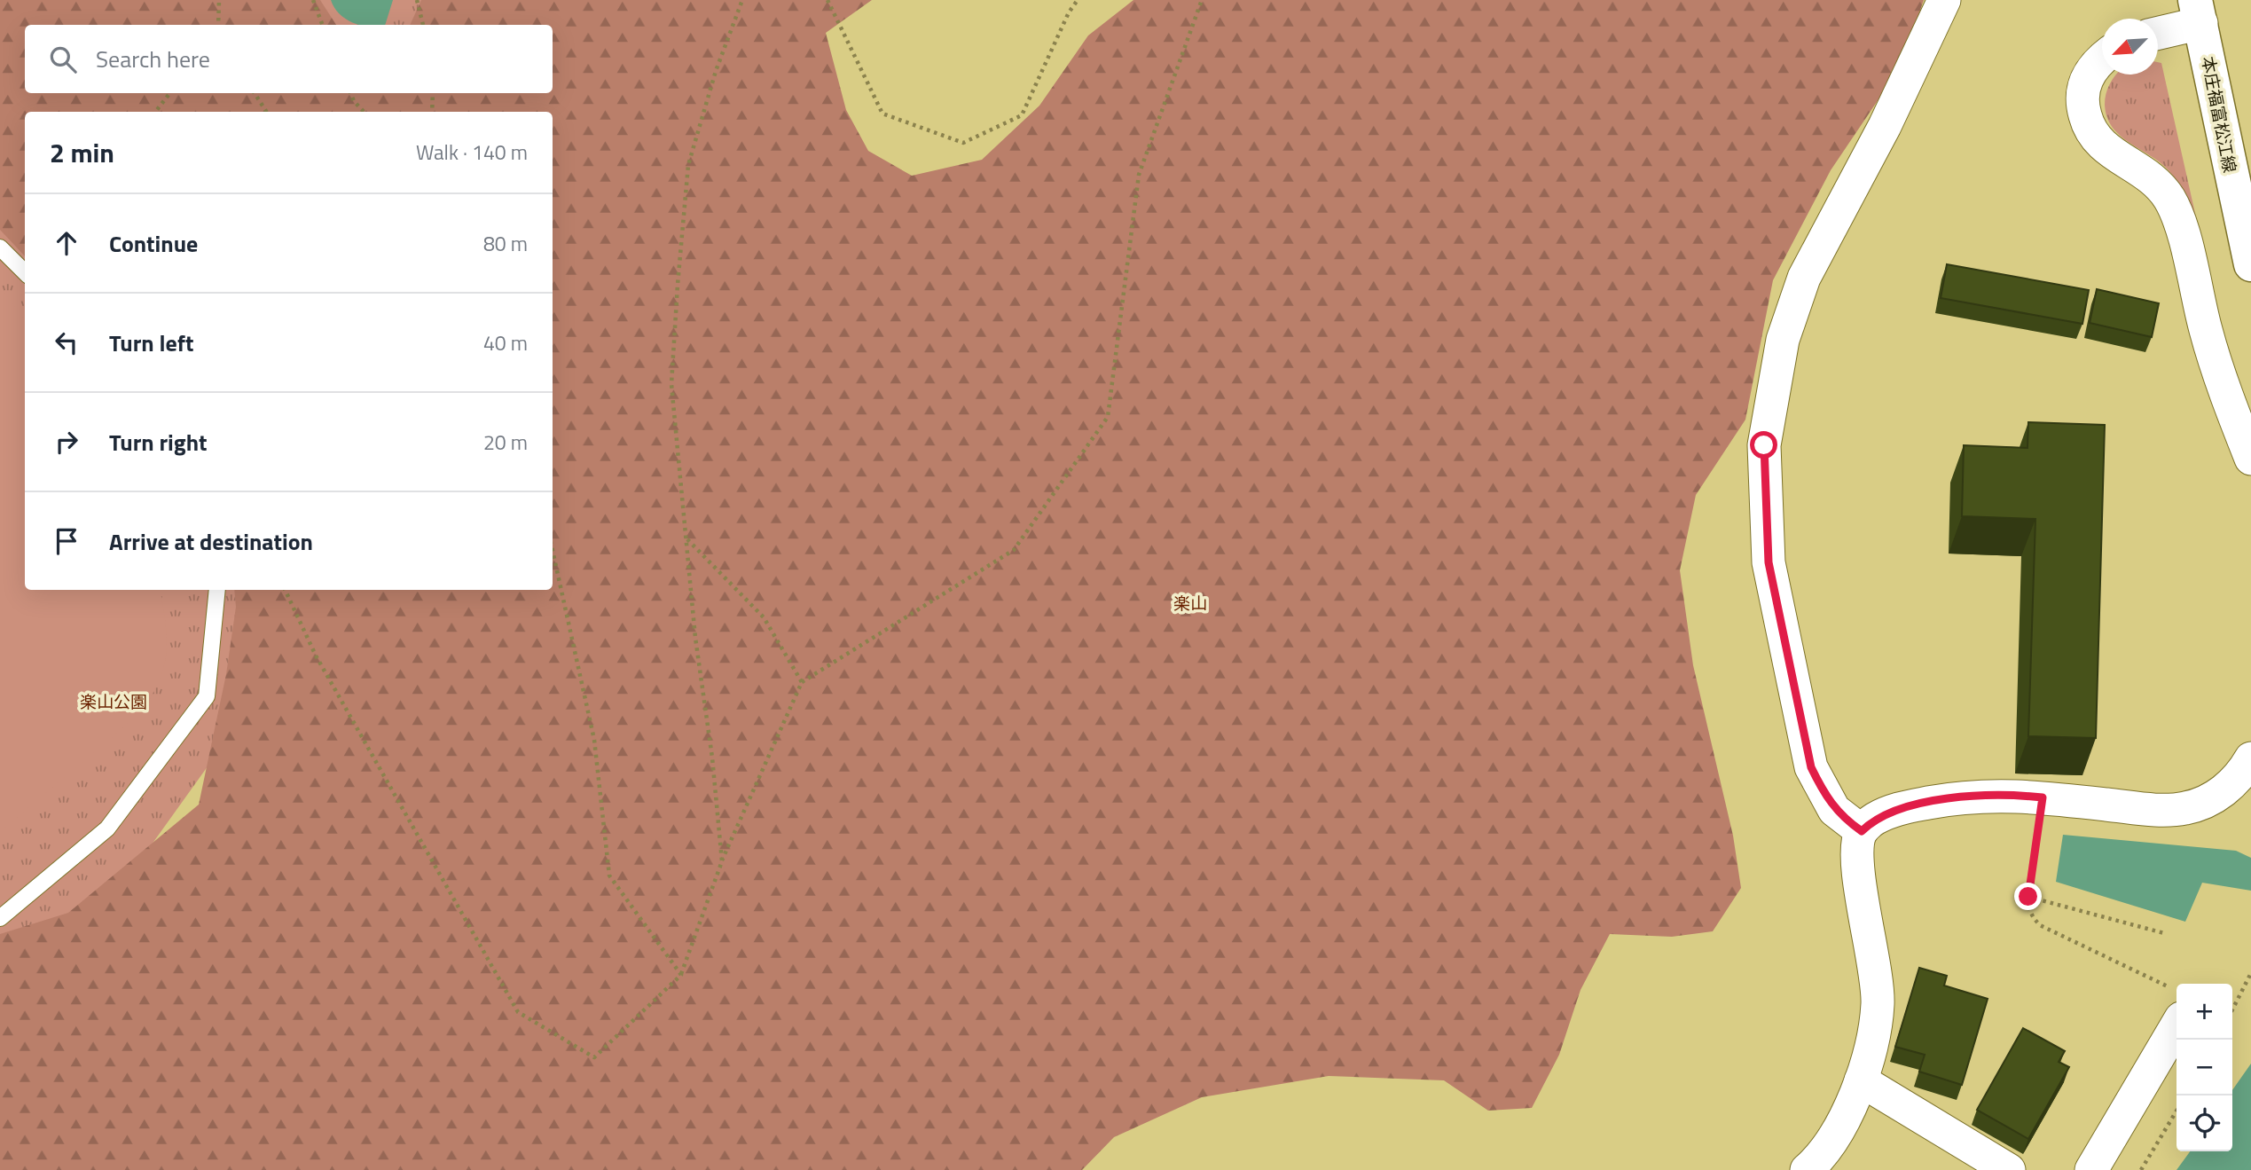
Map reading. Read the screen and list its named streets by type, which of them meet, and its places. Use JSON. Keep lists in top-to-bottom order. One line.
{"streets":{"main road":["本庄福富松江線"]},"parks":["楽山","楽山公園"],"north":"bottom left","page":{"search":"Search here","heading":["2 min","Walk · 140 m"],"list":[["Continue","80 m"],["Turn left","40 m"],["Turn right","20 m"],"Arrive at destination"],"map_buttons":["+","−"]}}
